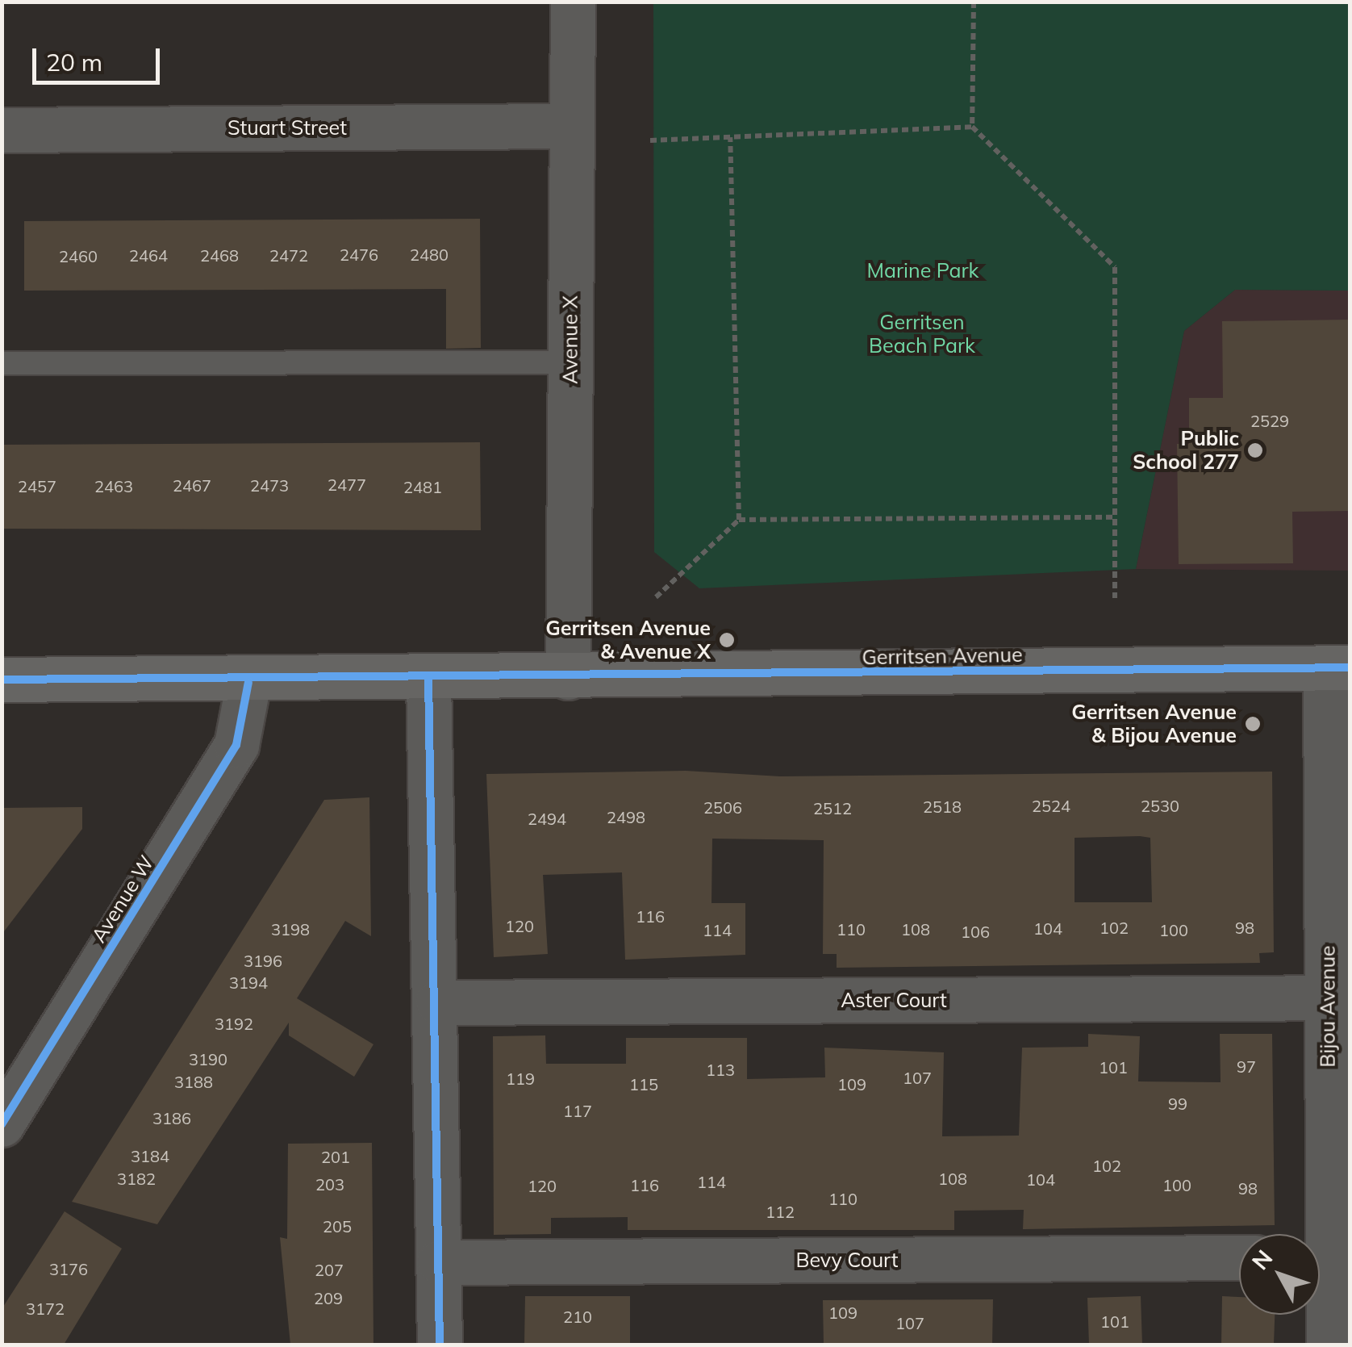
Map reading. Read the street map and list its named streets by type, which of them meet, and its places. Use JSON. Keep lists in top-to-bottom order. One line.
{"streets":{"main road":["Gerritsen Avenue"],"street":["Stuart Street","Avenue X","Avenue W","Aster Court","Bijou Avenue","Bevy Court"]},"crossings":[["Stuart Street","Avenue X"],["Avenue X","Gerritsen Avenue"],["Gerritsen Avenue","Avenue W"],["Gerritsen Avenue","Bijou Avenue"],["Aster Court","Bijou Avenue"]],"parks":["Marine Park","Gerritsen Beach Park"],"places":["Public School 277","Gerritsen Avenue & Avenue X","Gerritsen Avenue & Bijou Avenue"],"house_numbers":["2476","2480","2464","2468","2472","2460","2529","2477","2467","2473","2457","2463","2481","2524","2530","2518","2506","2512","2498","2494","116","120","102","98","104","3198","110","108","114","100","106","3196","3194","3192","3190","97","101","113","107","119","3188","115","109","99","117","3186","3184","201","102","3182","108","104","114","203","116","100","120","98","110","112","205","3176","207","209","3172","109","210","101","107"],"scale_bar":"20 m","north":"top left"}
